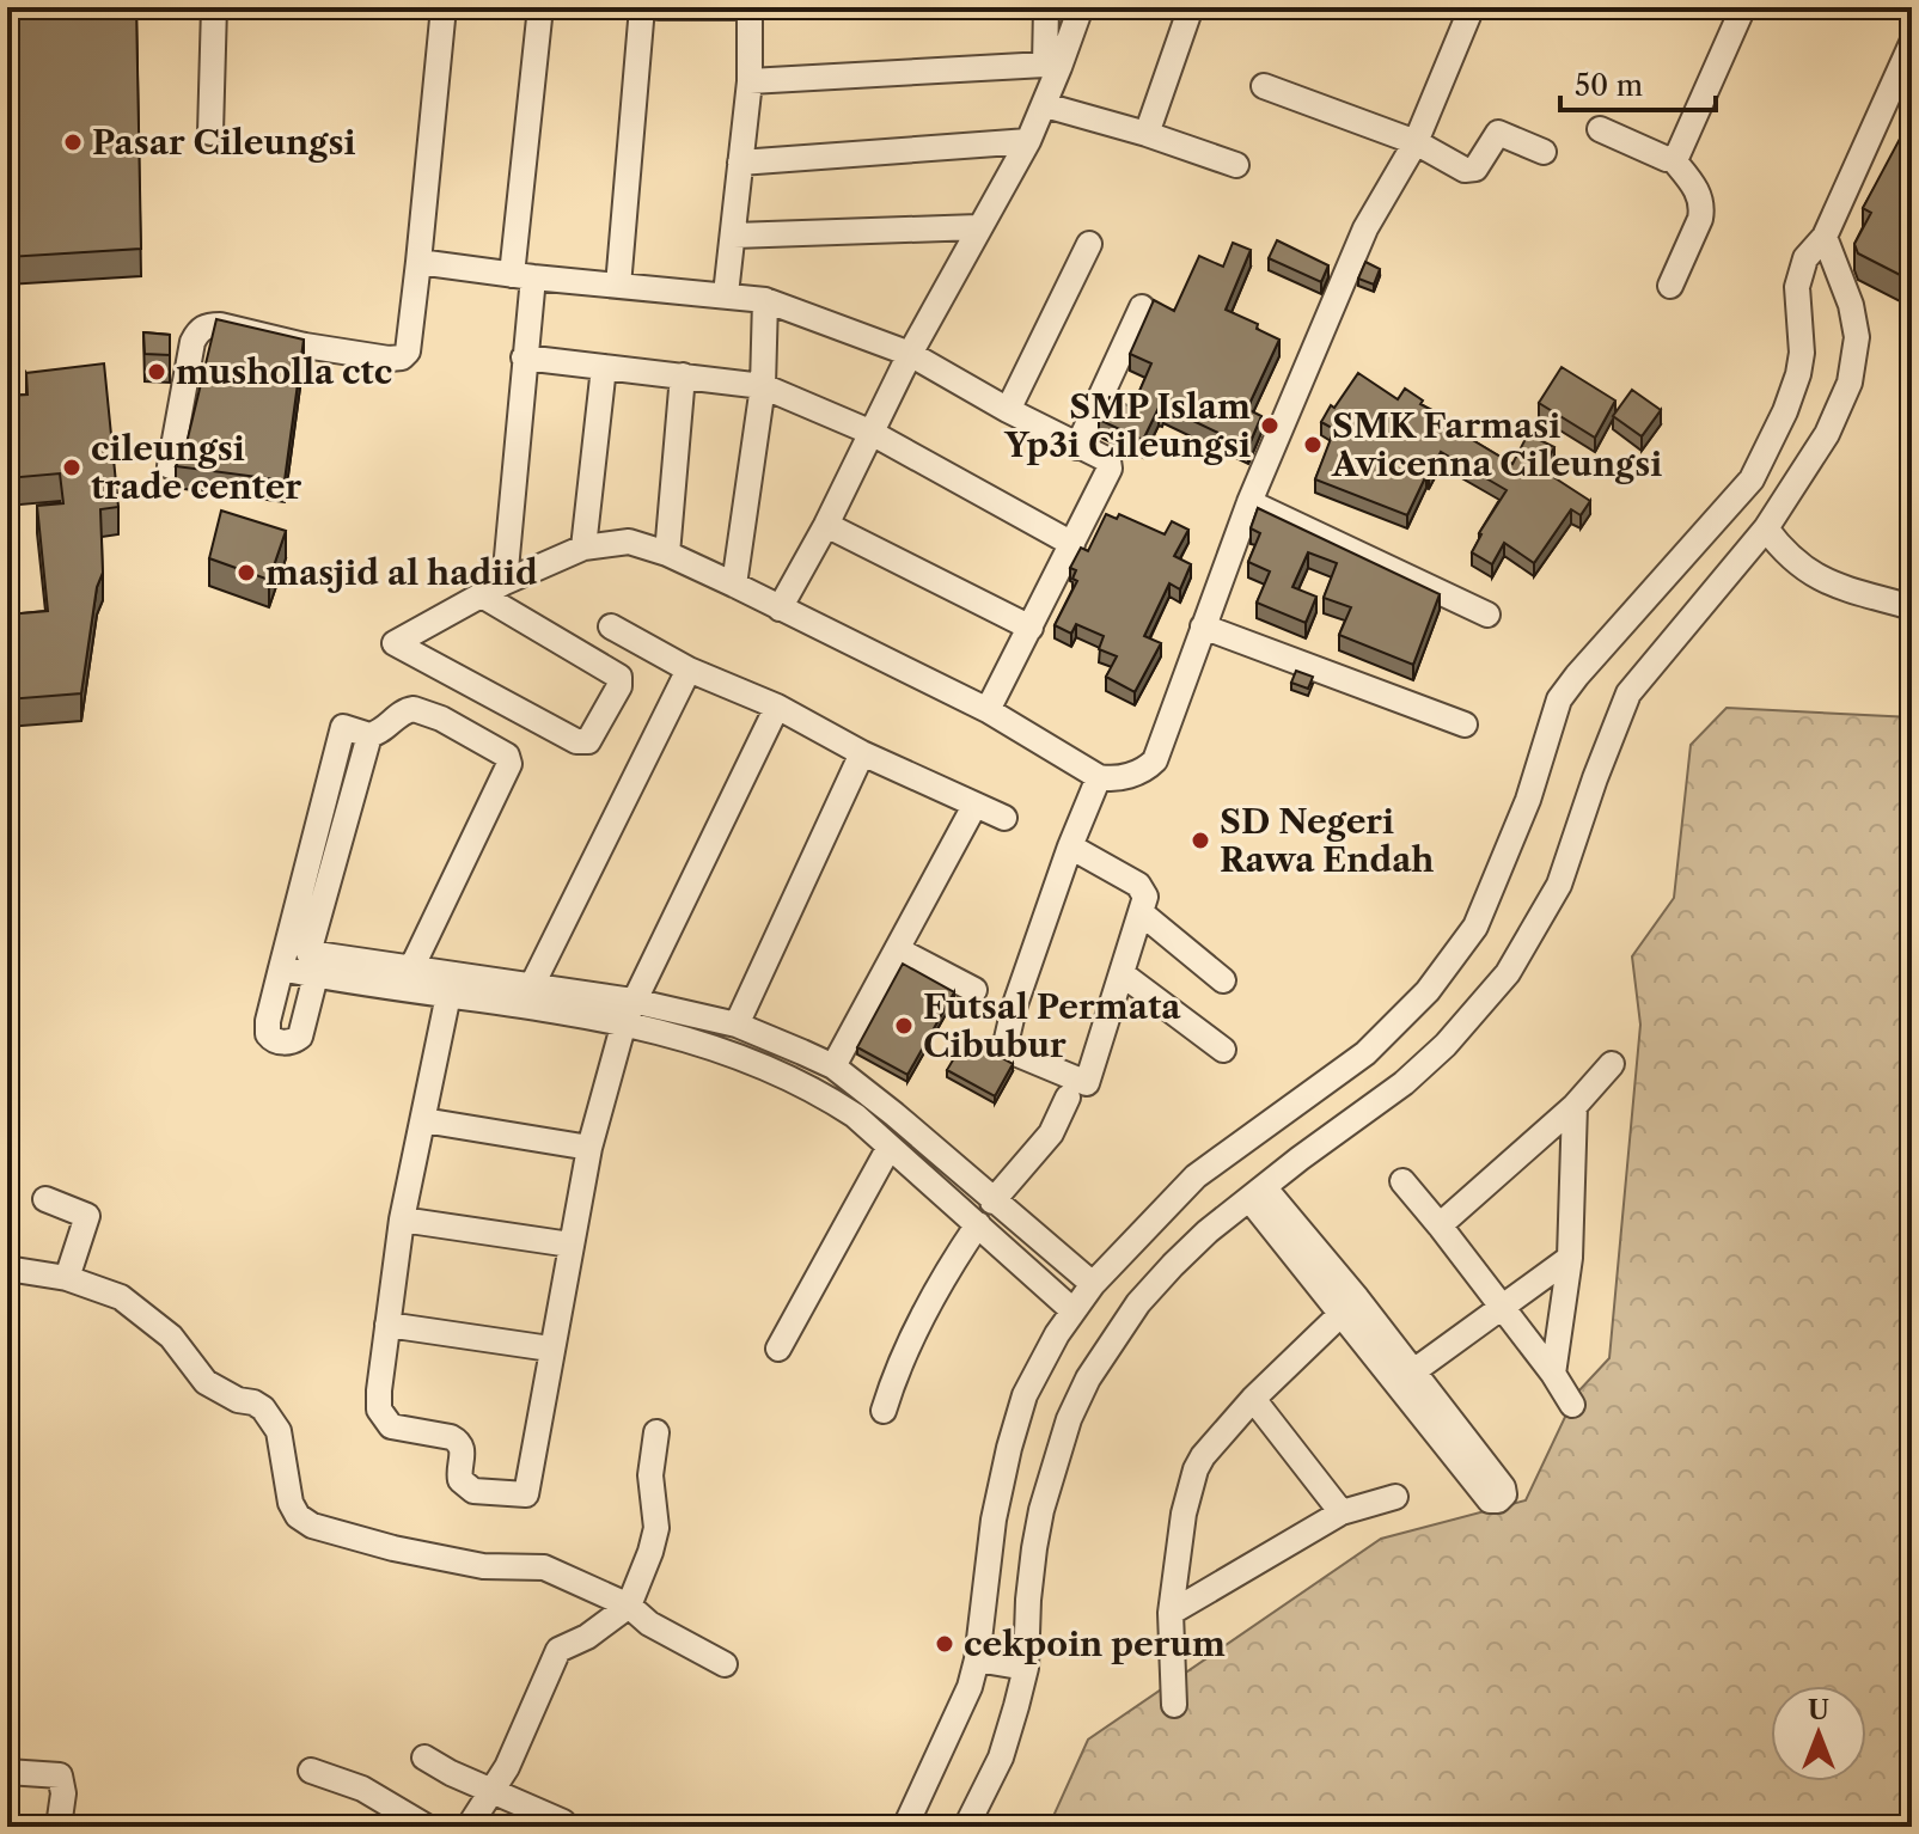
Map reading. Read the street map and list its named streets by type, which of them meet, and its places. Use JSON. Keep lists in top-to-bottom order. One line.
{"places":["Pasar Cileungsi","musholla ctc","SMP Islam Yp3i Cileungsi","SMK Farmasi Avicenna Cileungsi","cileungsi trade center","masjid al hadiid","SD Negeri Rawa Endah","Futsal Permata Cibubur","cekpoin perum"],"scale_bar":"50 m","north":"top"}
